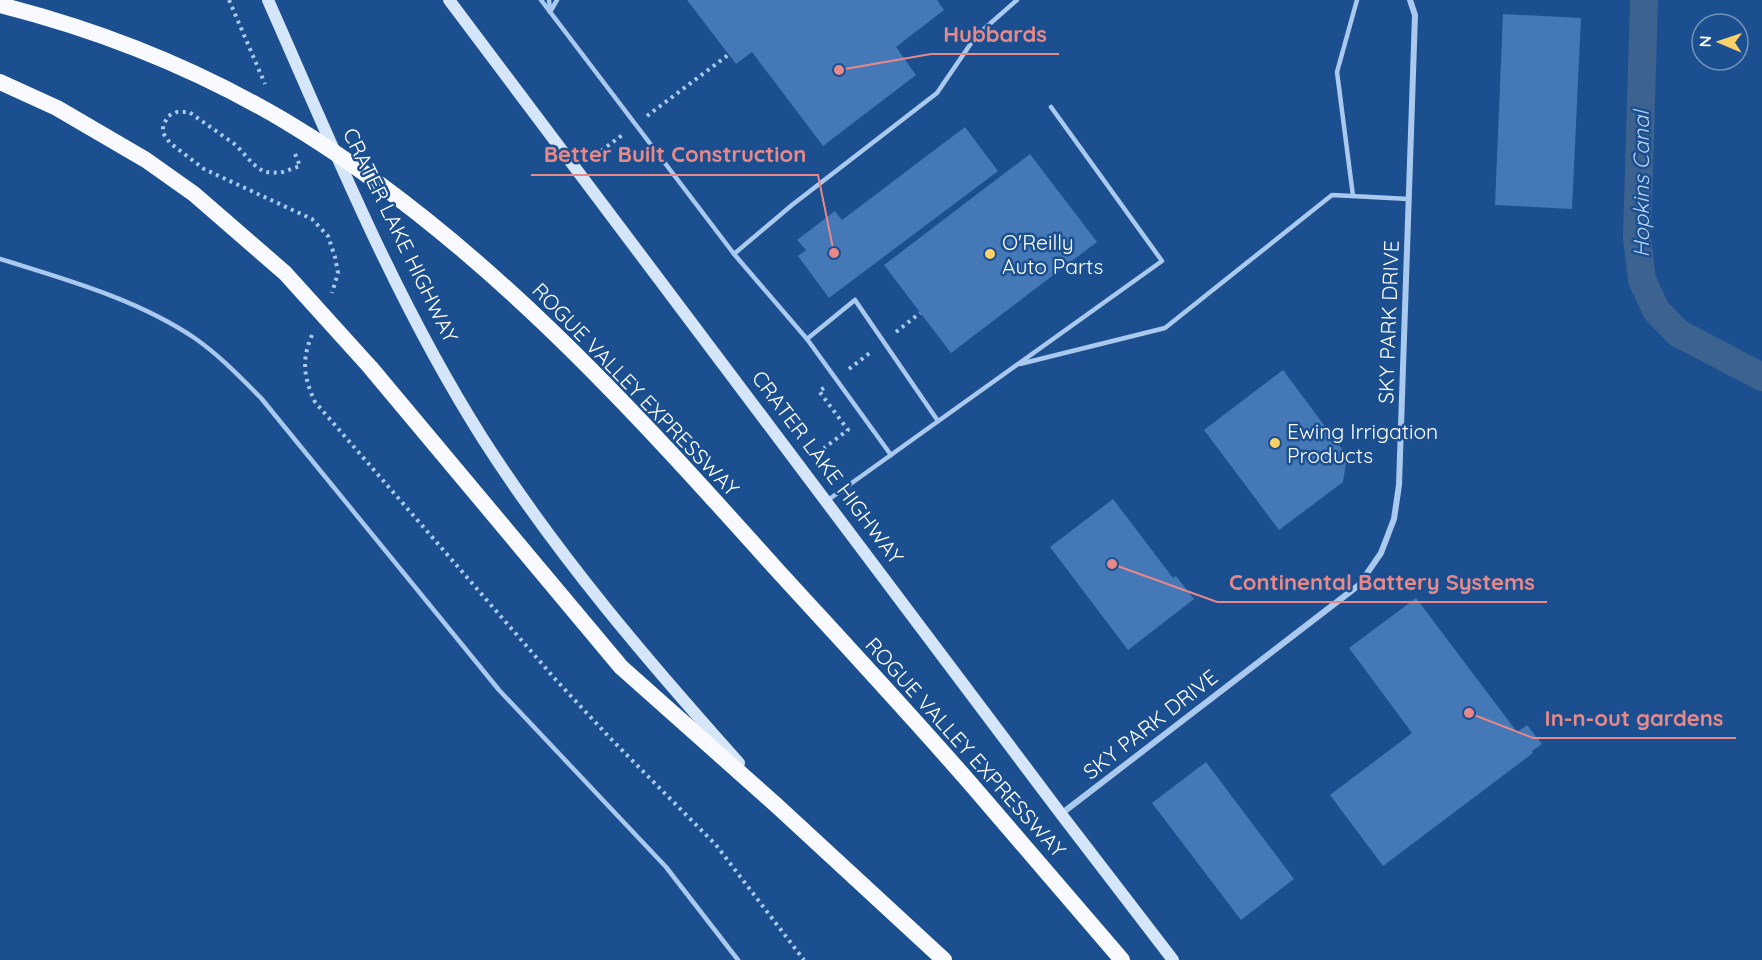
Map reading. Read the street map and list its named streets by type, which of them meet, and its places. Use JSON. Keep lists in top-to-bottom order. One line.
{"streets":{"highway":["CRATER LAKE HIGHWAY","ROGUE VALLEY EXPRESSWAY"],"street":["SKY PARK DRIVE"]},"crossings":[["CRATER LAKE HIGHWAY","SKY PARK DRIVE"]],"water":["Hopkins Canal"],"places":["Hubbards","Better Built Construction","O'Reilly Auto Parts","Ewing Irrigation Products","Continental Battery Systems","In-n-out gardens"],"north":"left"}
